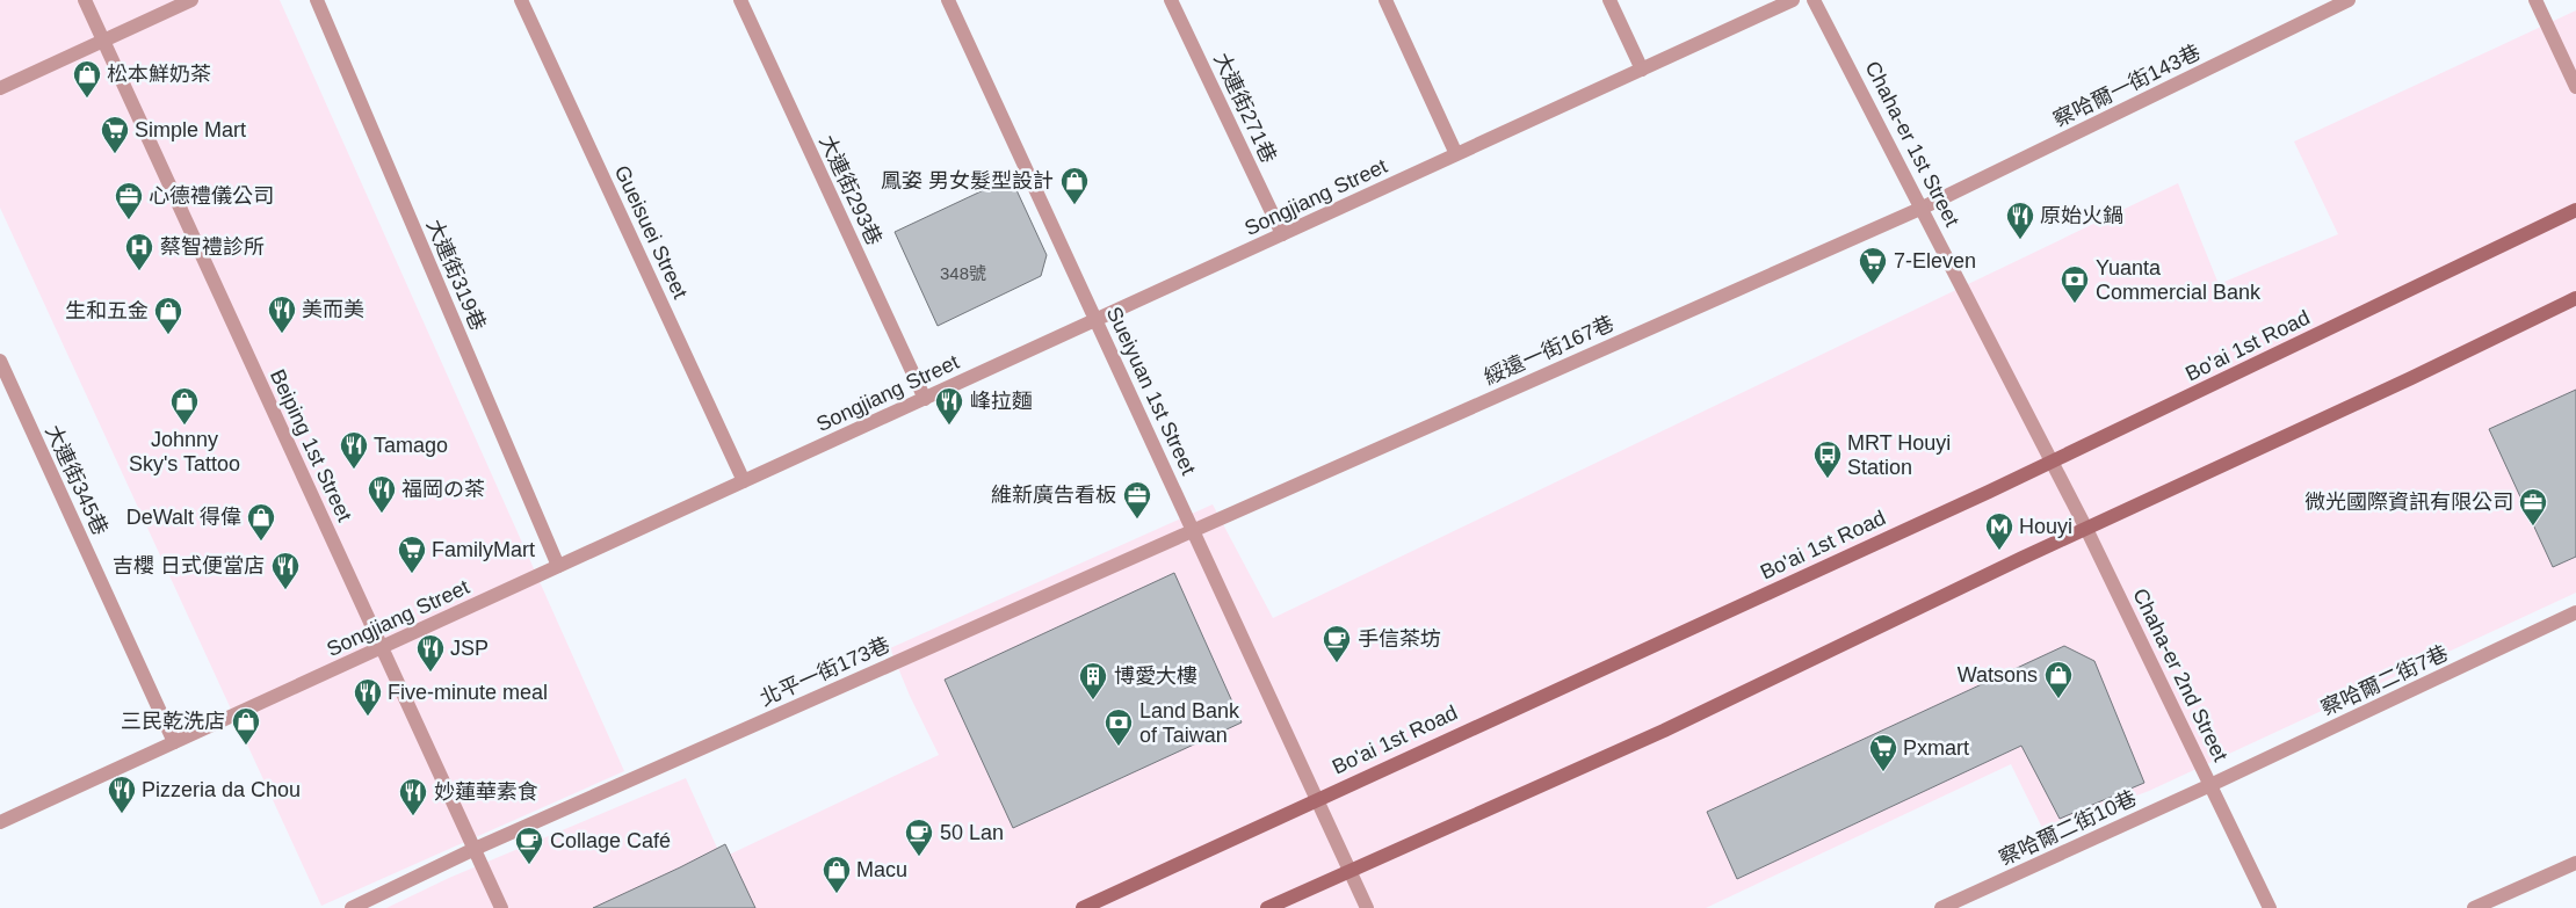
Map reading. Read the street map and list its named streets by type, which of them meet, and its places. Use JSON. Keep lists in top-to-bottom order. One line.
{"streets":{"main road":["Bo'ai 1st Road"],"street":["察哈爾一街143巷","大連街271巷","Chaha-er 1st Street","大連街293巷","Songjiang Street","Gueisuei Street","大連街319巷","綏遠一街167巷","Sueiyuan 1st Street","Beiping 1st Street","大連街345巷","北平一街173巷","Chaha-er 2nd Street","察哈爾二街7巷","察哈爾二街10巷"]},"crossings":[["察哈爾一街143巷","Chaha-er 1st Street"],["察哈爾一街143巷","綏遠一街167巷"],["大連街271巷","Songjiang Street"],["Chaha-er 1st Street","Bo'ai 1st Road"],["Chaha-er 1st Street","綏遠一街167巷"],["Chaha-er 1st Street","Chaha-er 2nd Street"],["大連街293巷","Songjiang Street"],["Songjiang Street","Gueisuei Street"],["Songjiang Street","大連街319巷"],["Songjiang Street","Sueiyuan 1st Street"],["Songjiang Street","Beiping 1st Street"],["Songjiang Street","大連街345巷"],["Bo'ai 1st Road","Sueiyuan 1st Street"],["Bo'ai 1st Road","Chaha-er 2nd Street"],["綏遠一街167巷","Sueiyuan 1st Street"],["綏遠一街167巷","北平一街173巷"],["Sueiyuan 1st Street","北平一街173巷"],["Beiping 1st Street","北平一街173巷"],["Chaha-er 2nd Street","察哈爾二街7巷"],["Chaha-er 2nd Street","察哈爾二街10巷"],["察哈爾二街7巷","察哈爾二街10巷"]],"places":{"shop":["松本鮮奶茶","鳳姿 男女髮型設計","生和五金","Johnny Sky's Tattoo","DeWalt 得偉","Watsons","三民乾洗店","Macu"],"supermarket":["Simple Mart","7-Eleven","FamilyMart","Pxmart"],"office":["心德禮儀公司","維新廣告看板","微光國際資訊有限公司"],"restaurant":["原始火鍋","美而美","峰拉麵","Tamago","福岡の茶","吉櫻 日式便當店","JSP","Five-minute meal","Pizzeria da Chou","妙蓮華素食"],"hospital":["蔡智禮診所"],"bank":["Yuanta Commercial Bank","Land Bank of Taiwan"],"bus stop":["MRT Houyi Station"],"metro station":["Houyi"],"cafe":["手信茶坊","50 Lan","Collage Café"],"building":["博愛大樓"]},"house_numbers":["348號"]}
